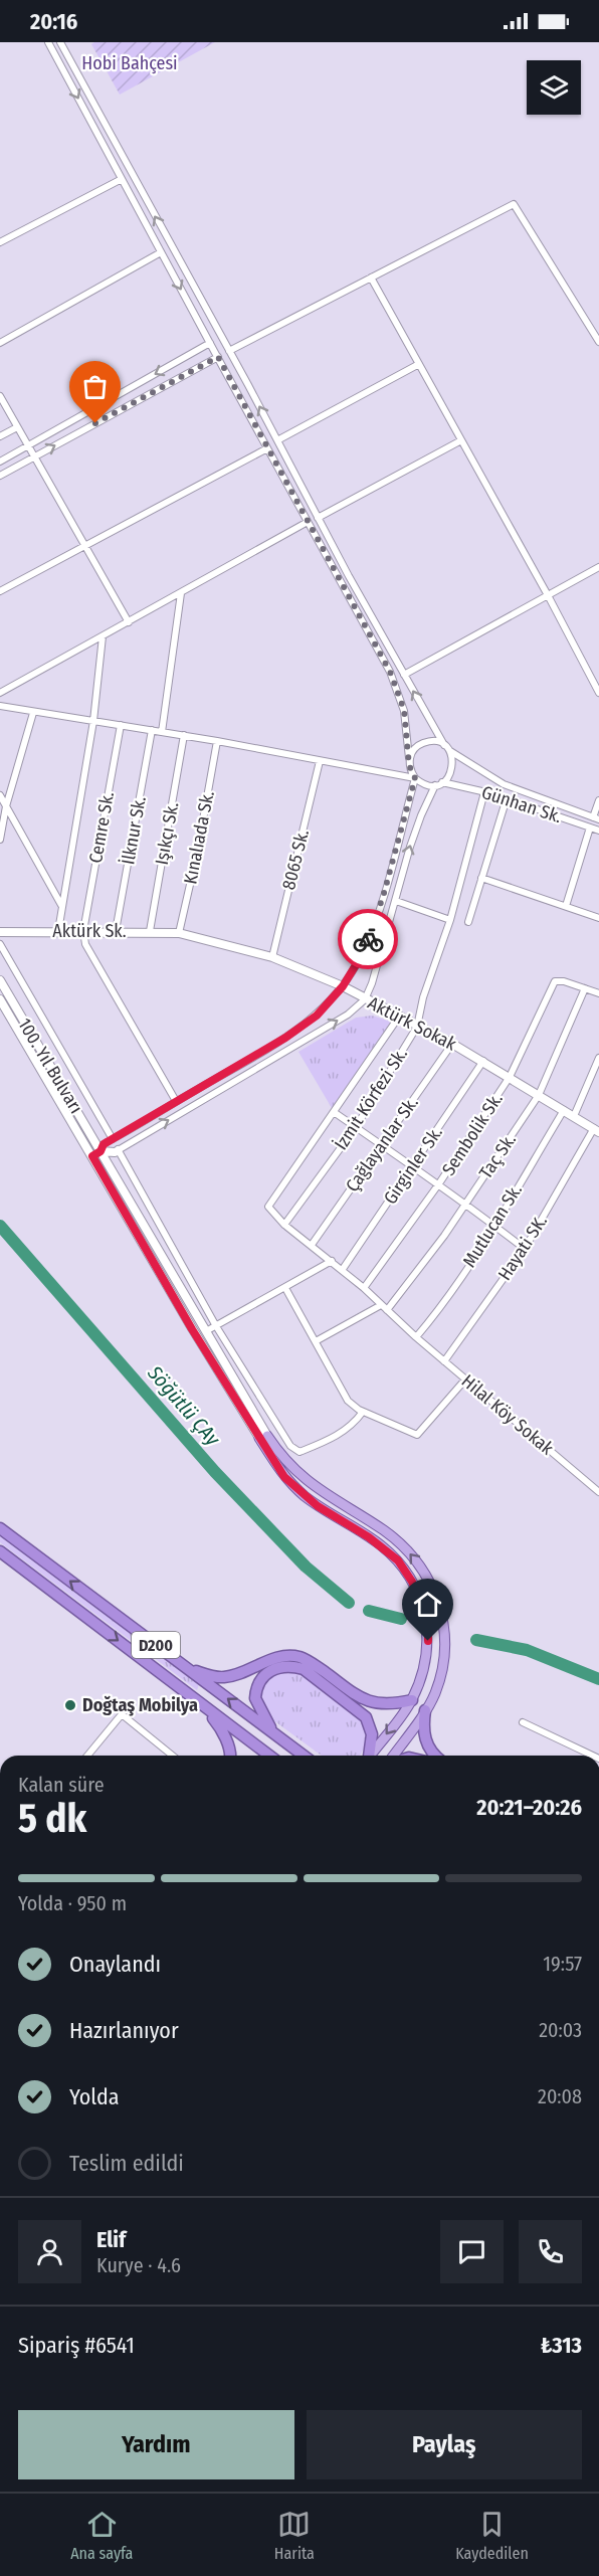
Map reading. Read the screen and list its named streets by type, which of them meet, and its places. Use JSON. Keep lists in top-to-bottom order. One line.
{"streets":{"highway":["D200"],"main road":["100. Yıl Bulvarı"],"street":["Günhan Sk.","Cemre Sk.","İlknur Sk.","Işıkçı Sk.","Kınalıada Sk.","8065 Sk.","Aktürk Sk.","Aktürk Sokak","İzmit Körfezi Sk.","Sembolik Sk.","Çağlayanlar Sk.","Taç Sk.","Girginler Sk.","Mutlucan Sk.","Hayati SK.","Hilal Köy Sokak"]},"crossings":[["Günhan Sk.","İzmit Körfezi Sk."],["Cemre Sk.","Aktürk Sk."],["İlknur Sk.","Aktürk Sk."],["Işıkçı Sk.","Aktürk Sk."],["Kınalıada Sk.","Aktürk Sk."],["Kınalıada Sk.","Aktürk Sokak"],["8065 Sk.","Aktürk Sokak"],["Aktürk Sk.","Aktürk Sokak"],["Aktürk Sokak","İzmit Körfezi Sk."],["Aktürk Sokak","Sembolik Sk."],["Aktürk Sokak","Çağlayanlar Sk."],["Aktürk Sokak","Taç Sk."],["Aktürk Sokak","Girginler Sk."],["Aktürk Sokak","Mutlucan Sk."],["Aktürk Sokak","Hayati SK."],["Sembolik Sk.","Taç Sk."],["Taç Sk.","Hilal Köy Sokak"],["Mutlucan Sk.","Hilal Köy Sokak"],["Hayati SK.","Hilal Köy Sokak"]],"water":["Söğütlü ÇAy"],"parks":["Hobi Bahçesi"],"places":["Doğtaş Mobilya"],"page":{"status":"20:16","heading":["5 dk","Kalan süre","20:21–20:26"],"panel":["Elif","Kurye · 4.6","Sipariş #6541","₺313"],"bar":"Yolda · 950 m","list":[["Onaylandı","19:57"],["Hazırlanıyor","20:03"],["Yolda","20:08"],"Teslim edildi"],"buttons":["Yardım","Paylaş"],"tabs":["Ana sayfa","Harita","Kaydedilen"]}}
